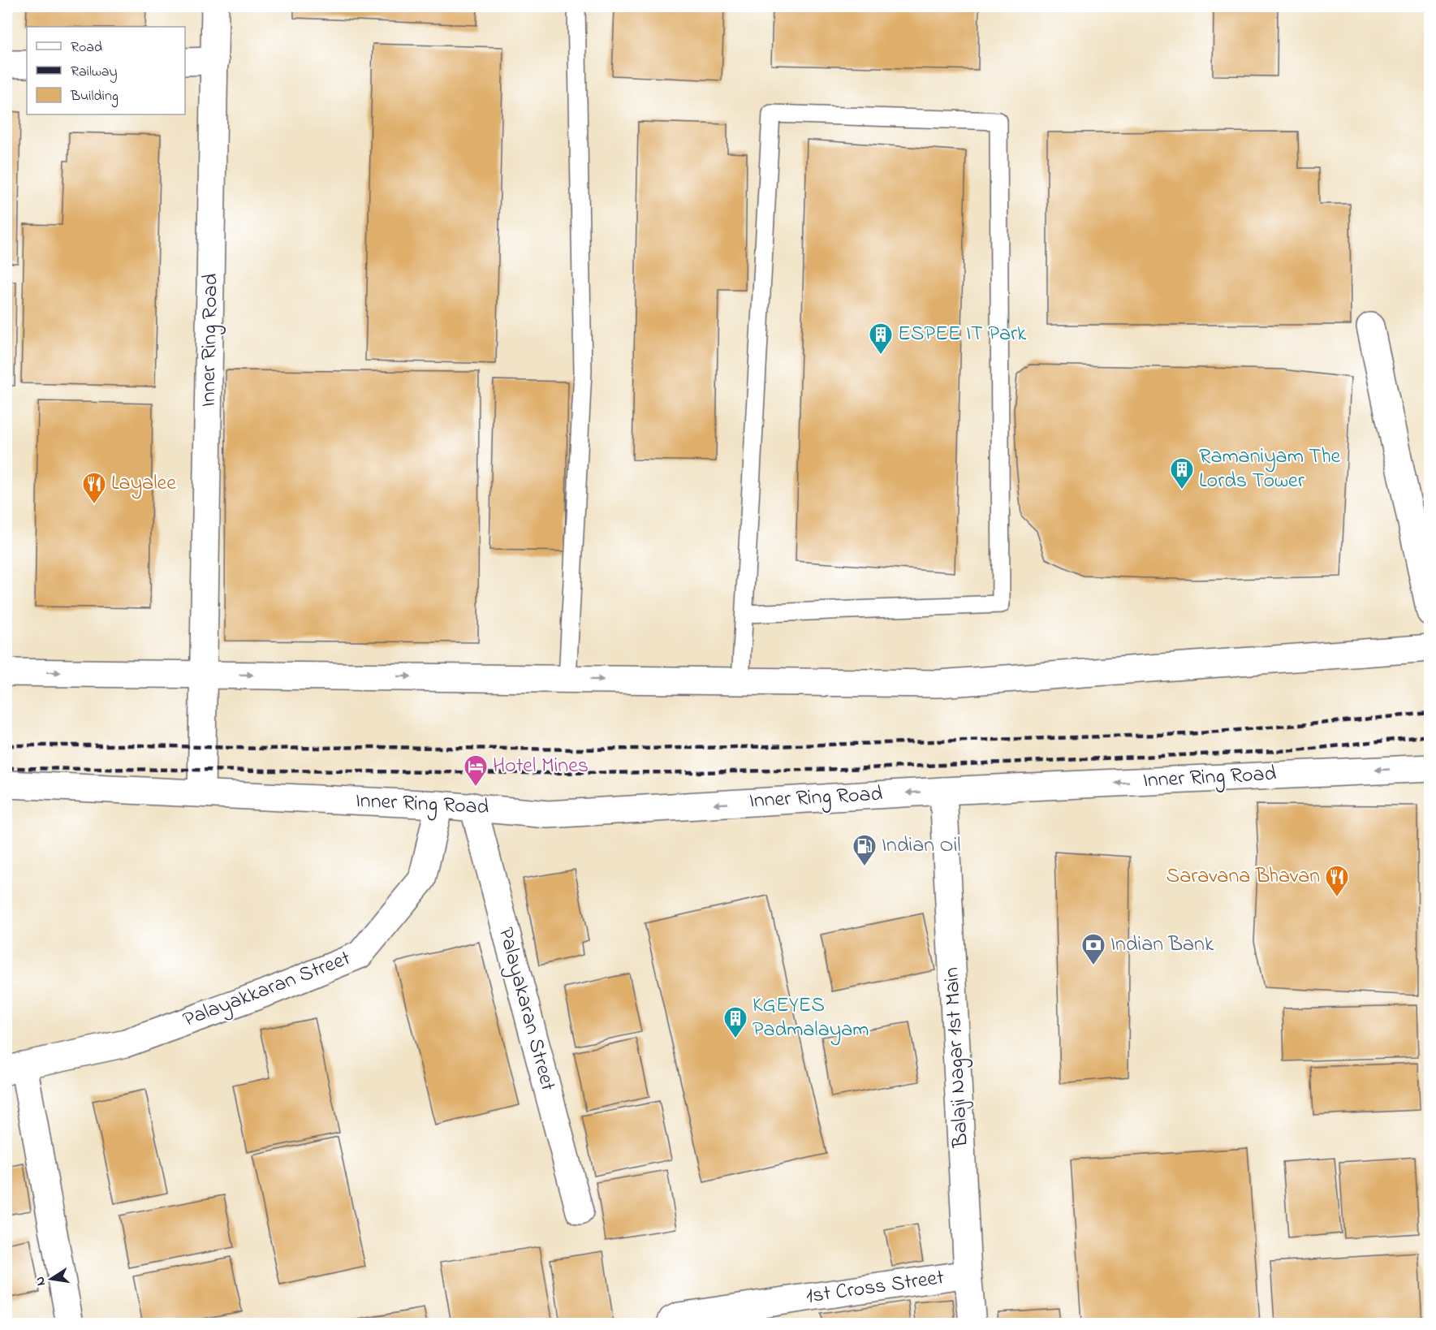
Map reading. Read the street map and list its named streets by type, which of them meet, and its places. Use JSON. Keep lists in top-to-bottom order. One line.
{"streets":{"street":["Inner Ring Road","Palayakkaran Street","Palayakaran Street","Balaji Nagar 1st Main","1st Cross Street"]},"crossings":[["Inner Ring Road","Palayakkaran Street"],["Inner Ring Road","Palayakaran Street"],["Inner Ring Road","Balaji Nagar 1st Main"],["Balaji Nagar 1st Main","1st Cross Street"]],"places":{"building":["ESPEE IT Park","Ramaniyam The Lords Tower","KGEYES Padmalayam"],"restaurant":["Layalee","Saravana Bhavan"],"hotel":["Hotel Mines"],"fuel station":["Indian Oil"],"bank":["Indian Bank"]},"legend":["Road","Railway","Building"],"north":"left"}
